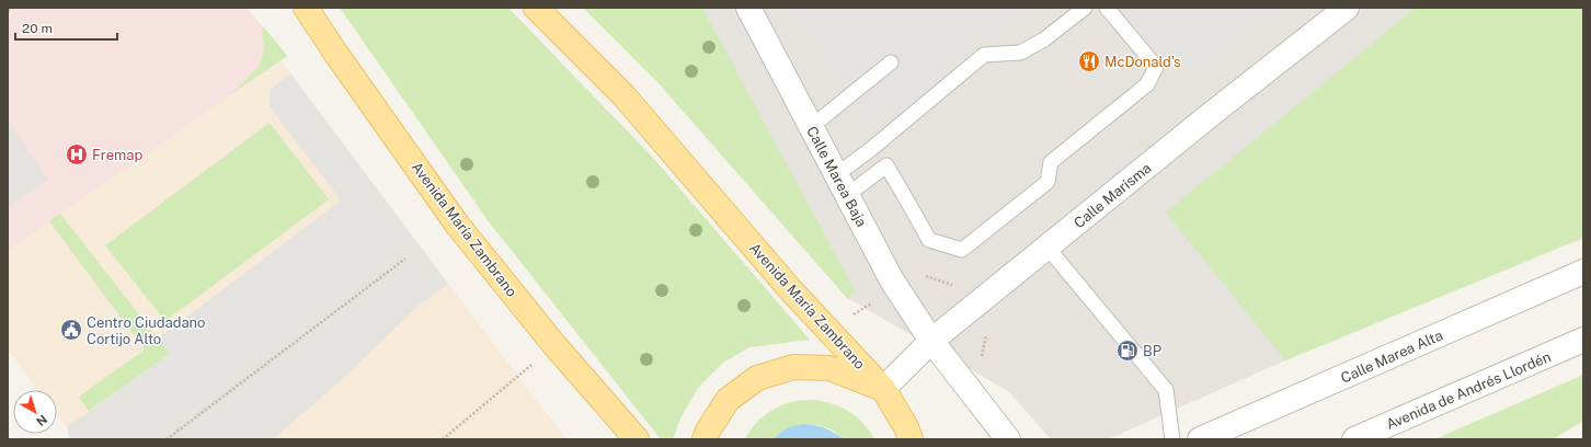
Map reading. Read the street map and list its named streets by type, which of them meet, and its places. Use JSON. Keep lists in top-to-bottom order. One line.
{"streets":{"main road":["Avenida María Zambrano"],"street":["Calle Marea Baja","Calle Marisma","Calle Marea Alta","Avenida de Andrés Llordén"]},"crossings":[["Calle Marea Baja","Calle Marisma"],["Calle Marisma","Avenida María Zambrano"]],"places":{"restaurant":["McDonald's"],"hospital":["Fremap"],"public building":["Centro Ciudadano Cortijo Alto"],"fuel station":["BP"]},"scale_bar":"20 m","north":"bottom right"}
